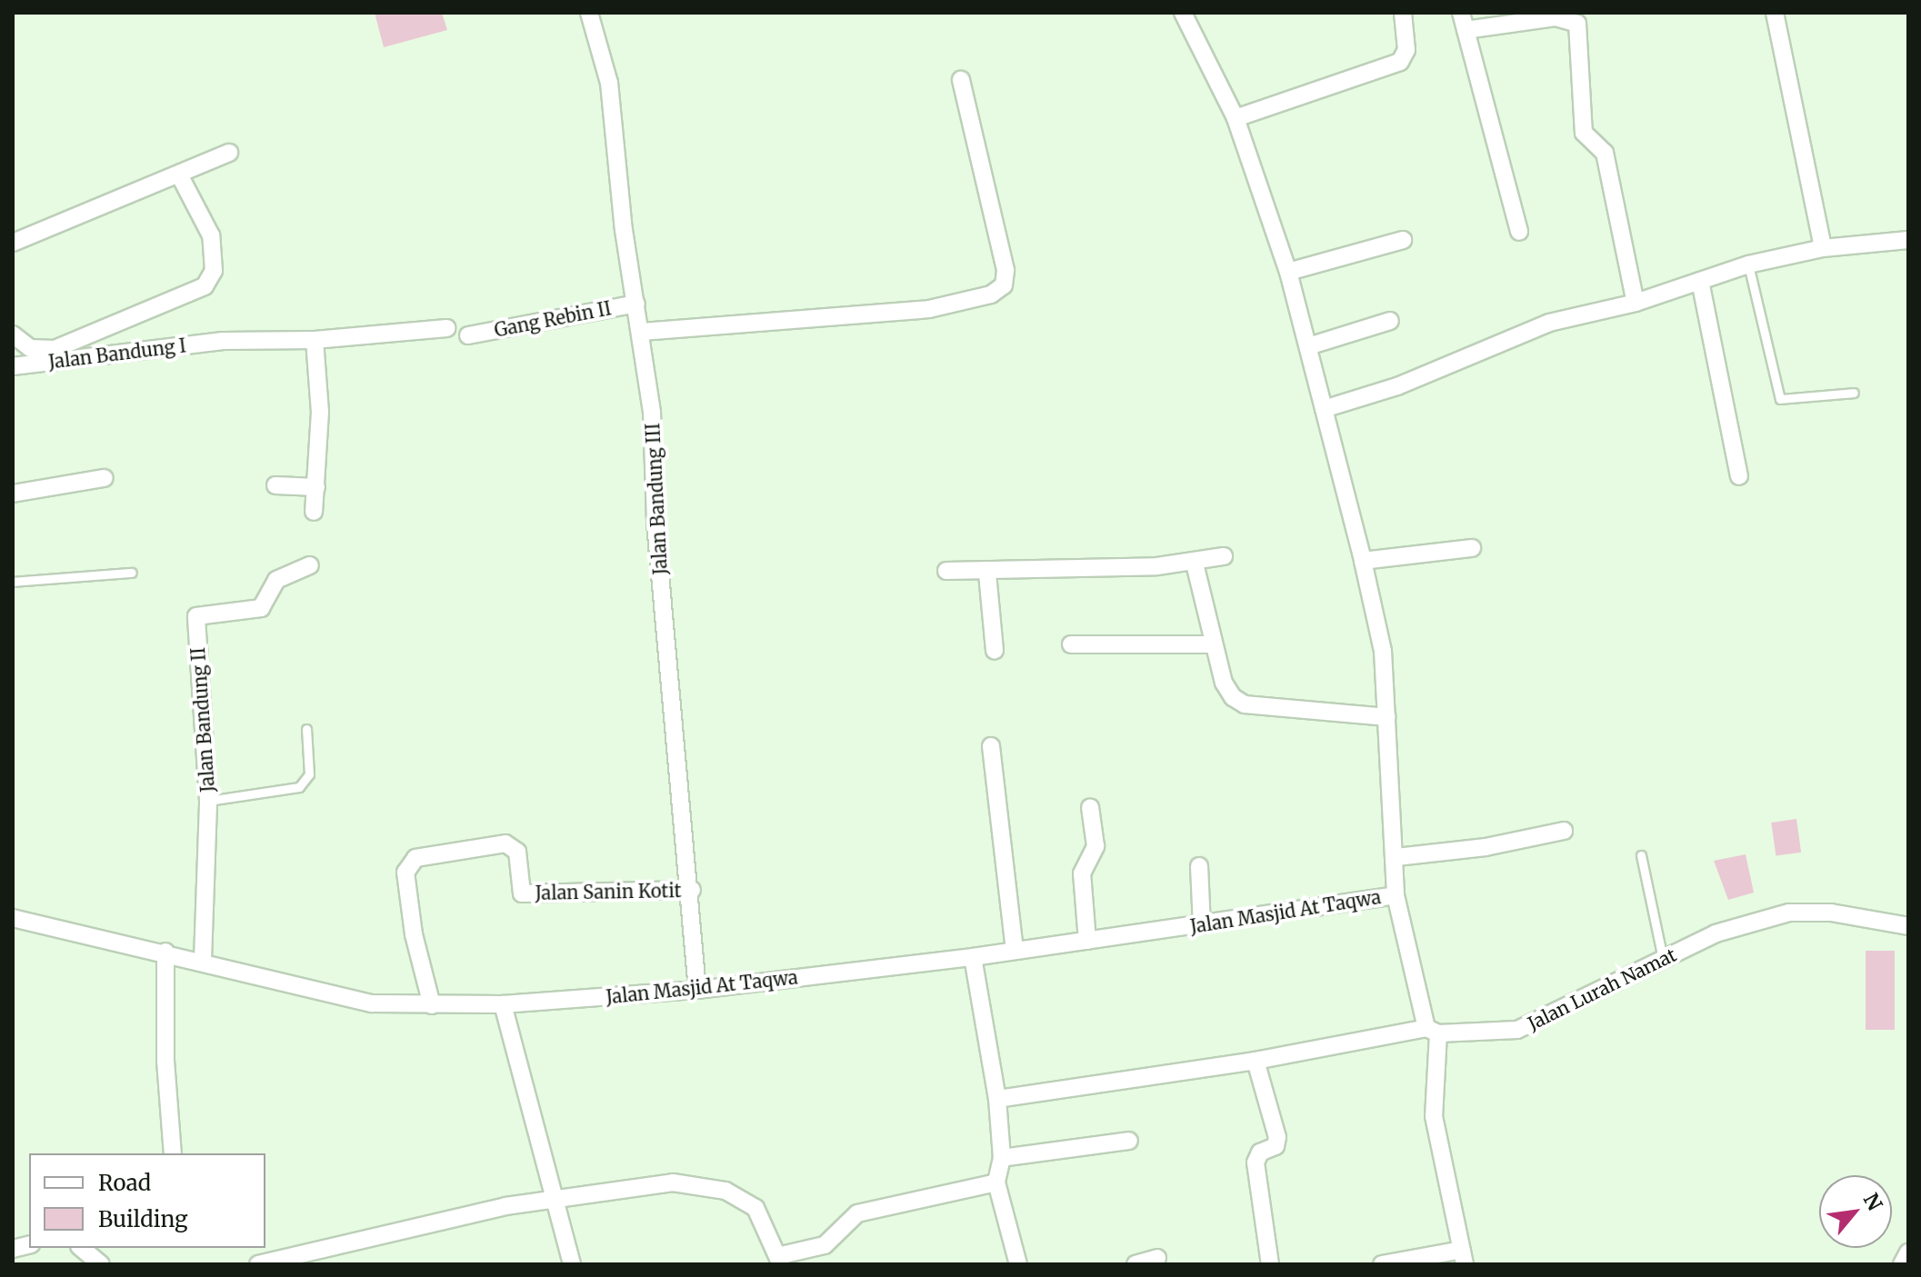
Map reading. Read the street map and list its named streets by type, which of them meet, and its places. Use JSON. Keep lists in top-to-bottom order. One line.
{"streets":{"street":["Gang Rebin II","Jalan Bandung I","Jalan Bandung III","Jalan Bandung II","Jalan Sanin Kotit","Jalan Masjid At Taqwa","Jalan Lurah Namat"]},"crossings":[["Gang Rebin II","Jalan Bandung III"],["Jalan Bandung III","Jalan Sanin Kotit"],["Jalan Bandung III","Jalan Masjid At Taqwa"],["Jalan Bandung II","Jalan Masjid At Taqwa"],["Jalan Sanin Kotit","Jalan Masjid At Taqwa"]],"legend":["Road","Building"],"north":"top right"}
